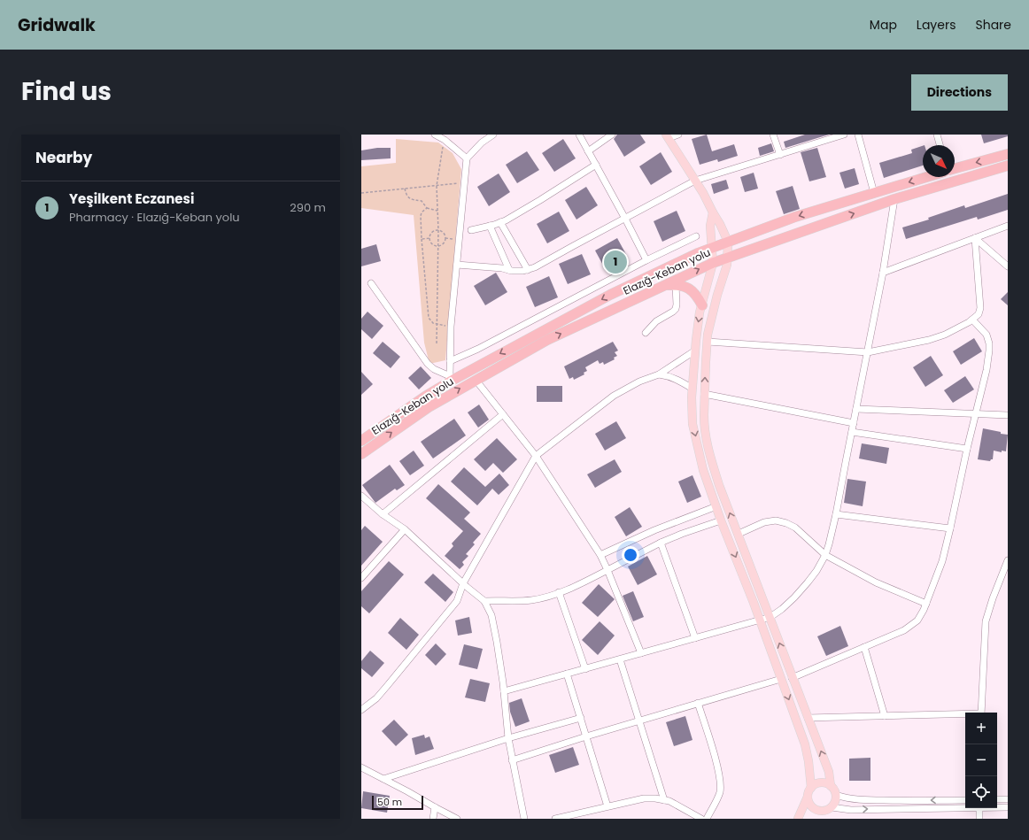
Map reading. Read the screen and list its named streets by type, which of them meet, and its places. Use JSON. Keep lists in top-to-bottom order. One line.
{"streets":{"highway":["Elazığ-Keban yolu"]},"scale_bar":"50 m","north":"bottom right","page":{"header":"Gridwalk","nav":["Map","Layers","Share"],"title":"Find us","buttons":"Directions","heading":"Nearby","list":[{"mark":"1","name":"Yeşilkent Eczanesi","note":"Pharmacy · Elazığ-Keban yolu","value":"290 m"}],"pins":"1","map_buttons":["+","−"],"scale":"50 m"}}
